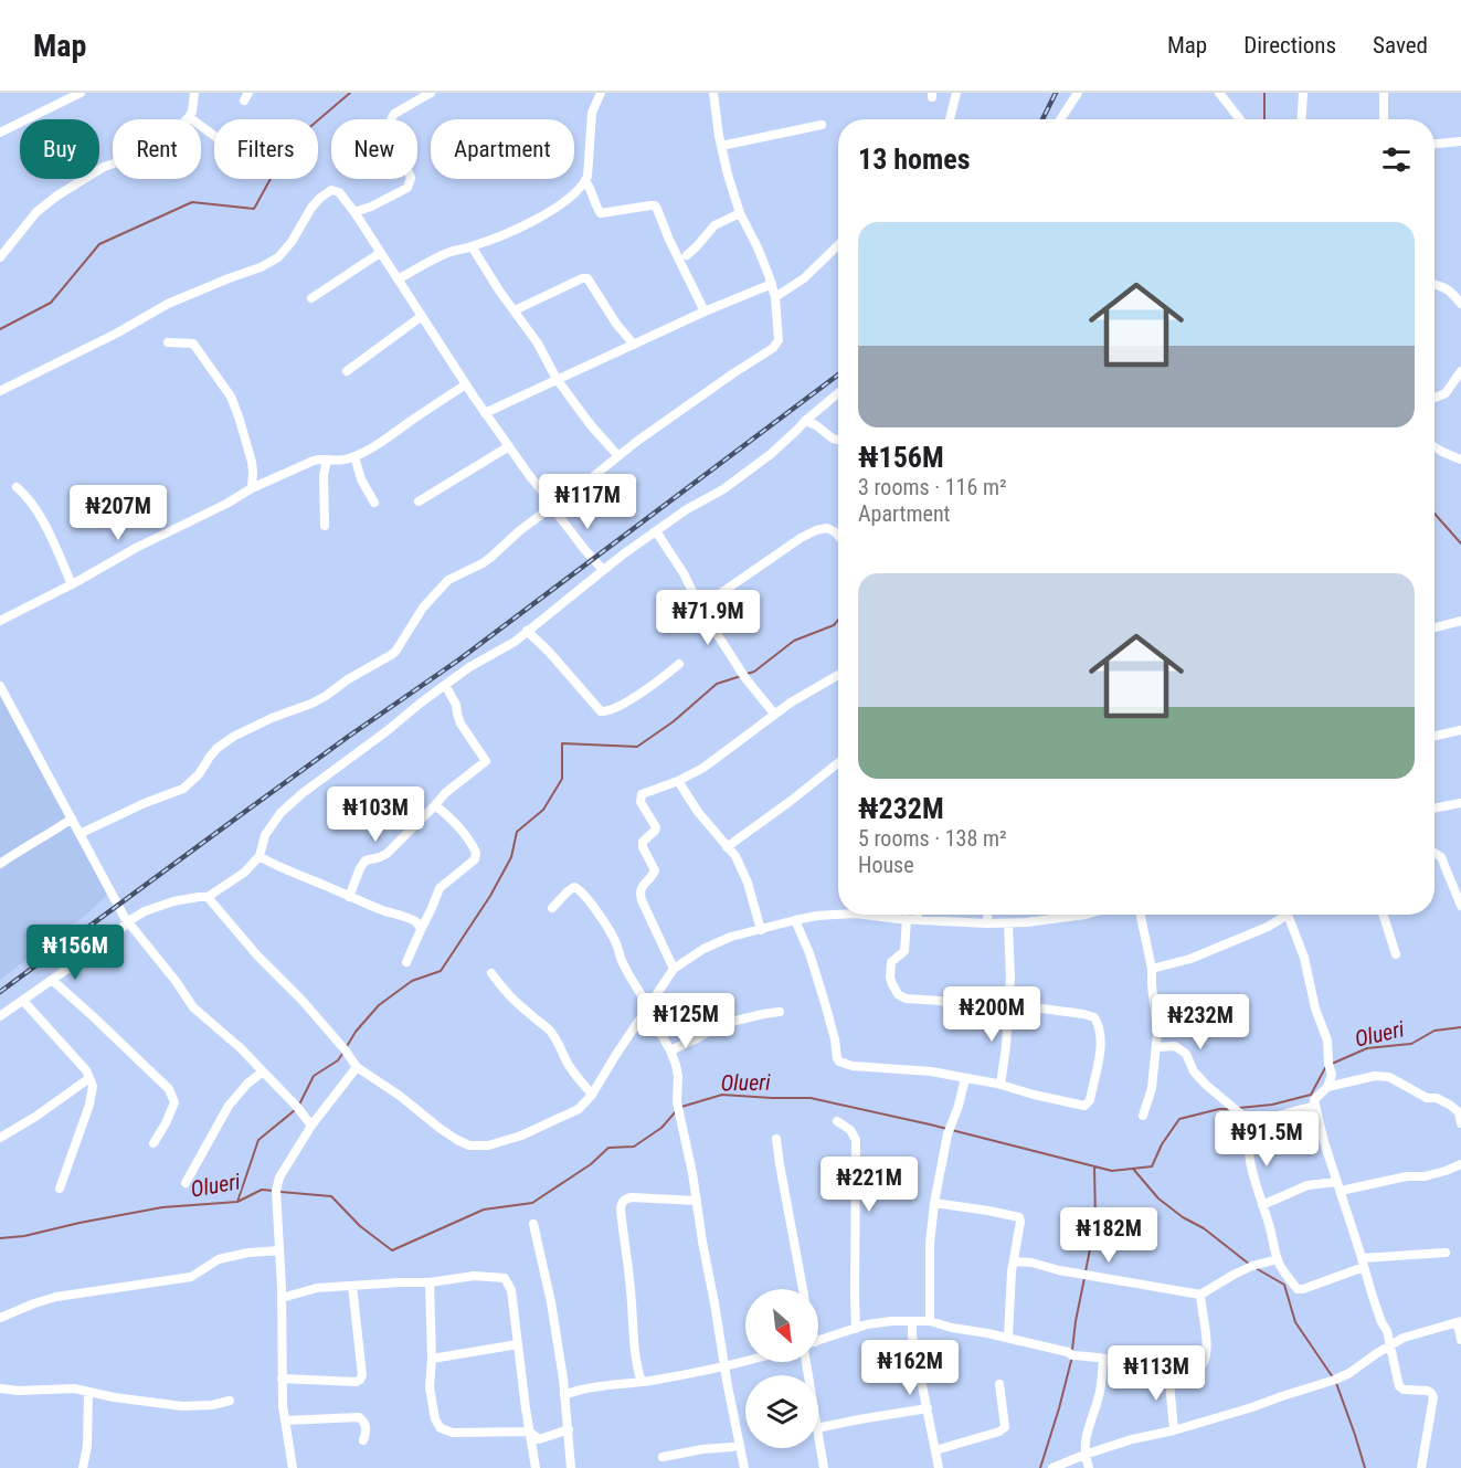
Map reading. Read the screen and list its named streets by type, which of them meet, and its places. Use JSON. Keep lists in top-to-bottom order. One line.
{"water":["Olueri"],"north":"bottom right","page":{"header":"Map","nav":["Map","Directions","Saved"],"chip":["Buy","Rent","Filters","New","Apartment"],"heading":"13 homes","list":[{"name":"₦156M","note":"3 rooms · 116 m² · Apartment"},{"name":"₦232M","note":"5 rooms · 138 m² · House"}],"price":["₦117M","₦207M","₦71.9M","₦103M","₦156M","₦200M","₦125M","₦232M","₦91.5M","₦221M","₦182M","₦162M","₦113M"]}}
